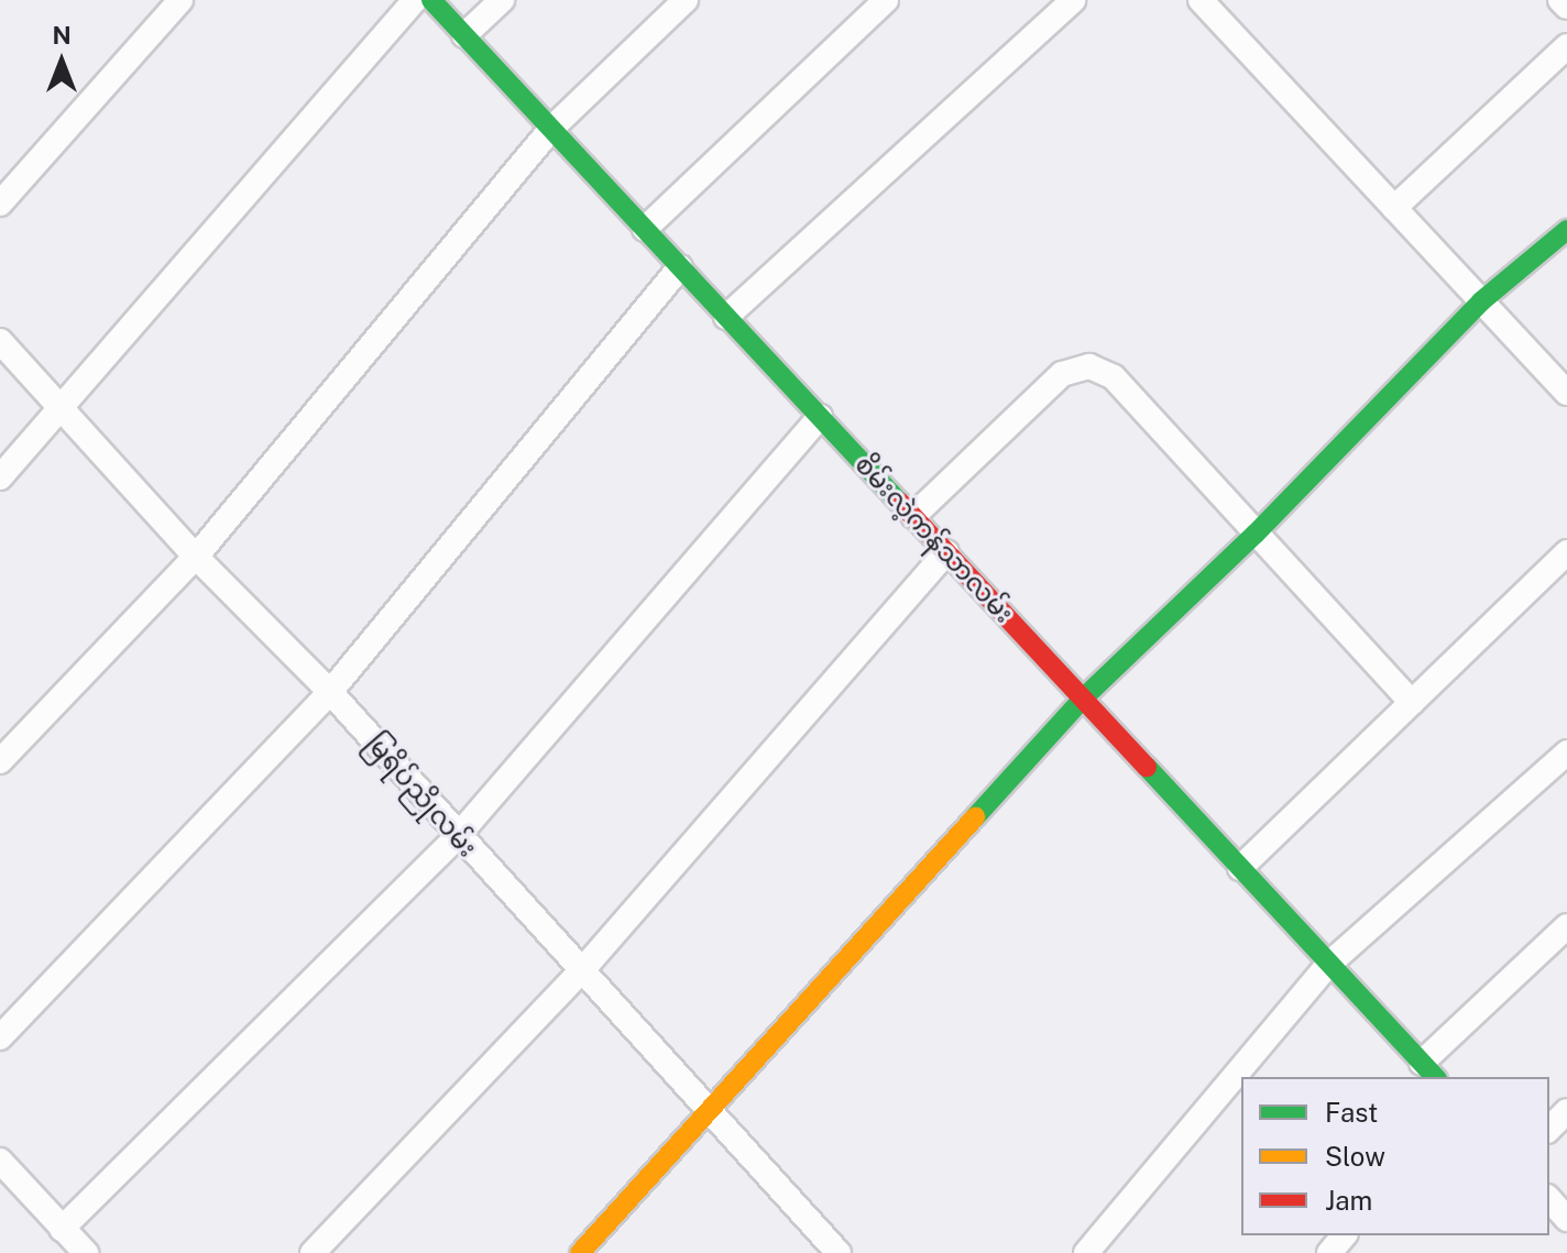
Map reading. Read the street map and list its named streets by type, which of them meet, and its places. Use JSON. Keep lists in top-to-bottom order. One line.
{"streets":{"street":["စိမ်းလဲ့ကန်သာလမ်း","မြရိပ်ညိုလမ်း"]},"legend":["Fast","Slow","Jam"],"north":"top"}
